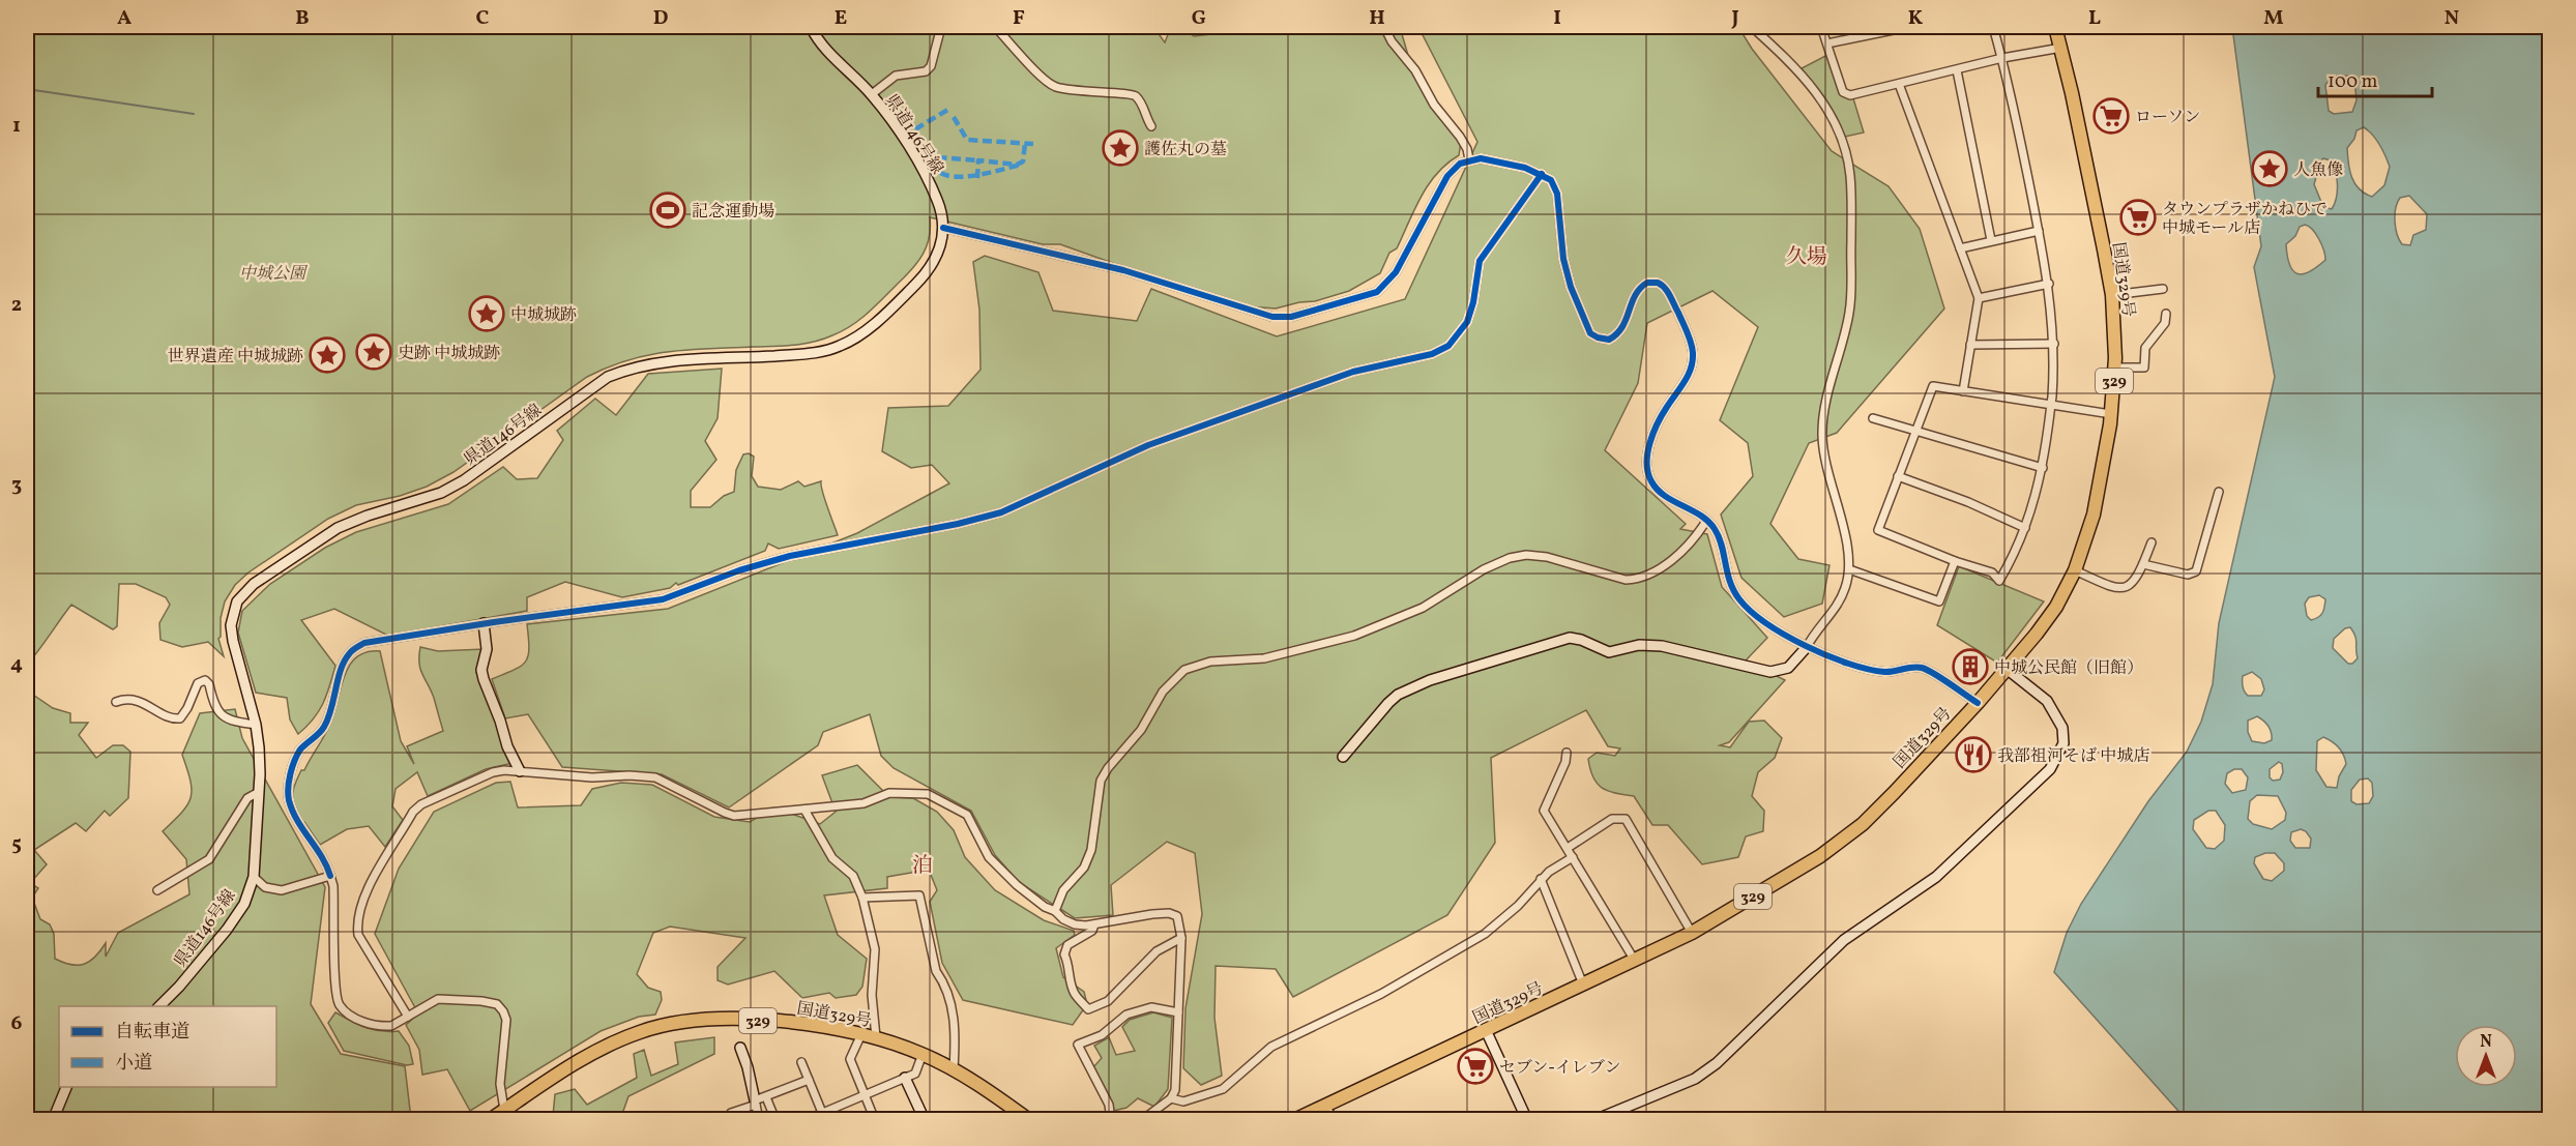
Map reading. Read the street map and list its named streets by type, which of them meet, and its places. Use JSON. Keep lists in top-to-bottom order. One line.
{"streets":{"highway":["国道329号","329"],"street":["県道146号線"]},"districts":["久場","泊"],"parks":["中城公園"],"places":{"supermarket":["ローソン","タウンプラザかねひで 中城モール店","セブン-イレブン"],"place":["護佐丸の墓","人魚像","中城城跡","史跡 中城城跡","世界遺産 中城城跡"],"sports":["記念運動場"],"building":["中城公民館（旧館）"],"restaurant":["我部祖河そば 中城店"]},"legend":["自転車道","小道"],"scale_bar":"100 m","north":"top","grid":{"columns":["A","B","C","D","E","F","G","H","I","J","K","L","M","N"],"rows":["1","2","3","4","5","6"]}}
